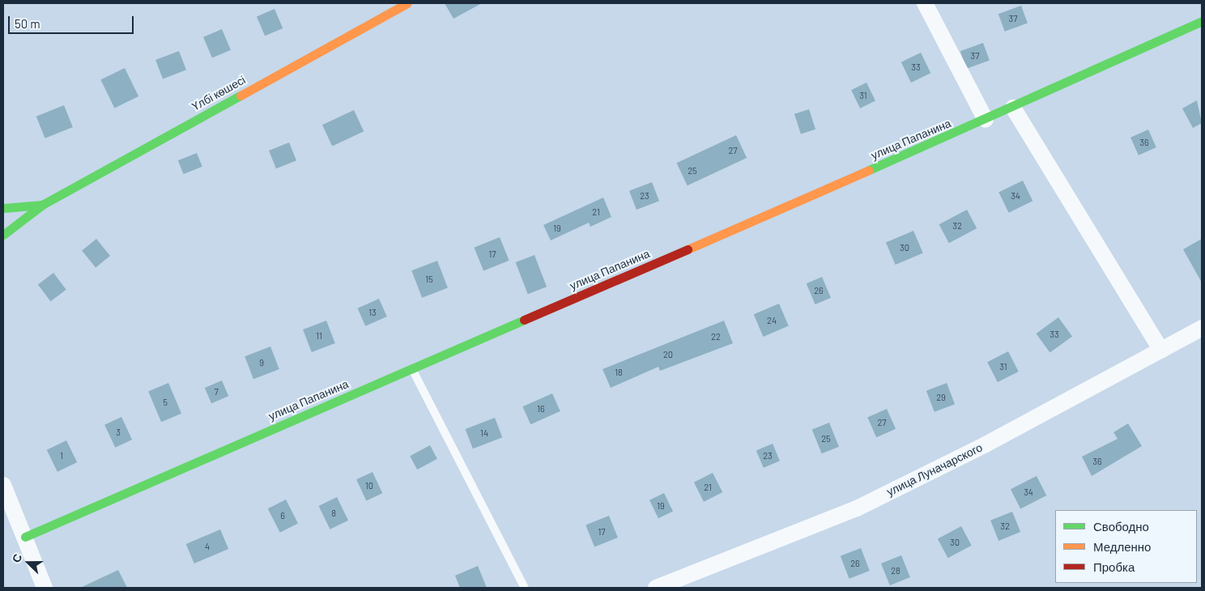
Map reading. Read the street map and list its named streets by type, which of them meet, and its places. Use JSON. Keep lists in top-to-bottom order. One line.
{"streets":{"street":["Үлбі көшесі","улица Папанина","улица Луначарского"]},"house_numbers":["37","37","33","31","36","27","25","23","34","21","32","19","30","17","15","26","13","24","33","11","22","20","9","31","18","7","29","5","16","27","3","14","25","1","23","36","10","21","34","19","8","6","32","17","30","4","26","28"],"legend":["Свободно","Медленно","Пробка"],"scale_bar":"50 m","north":"left"}
